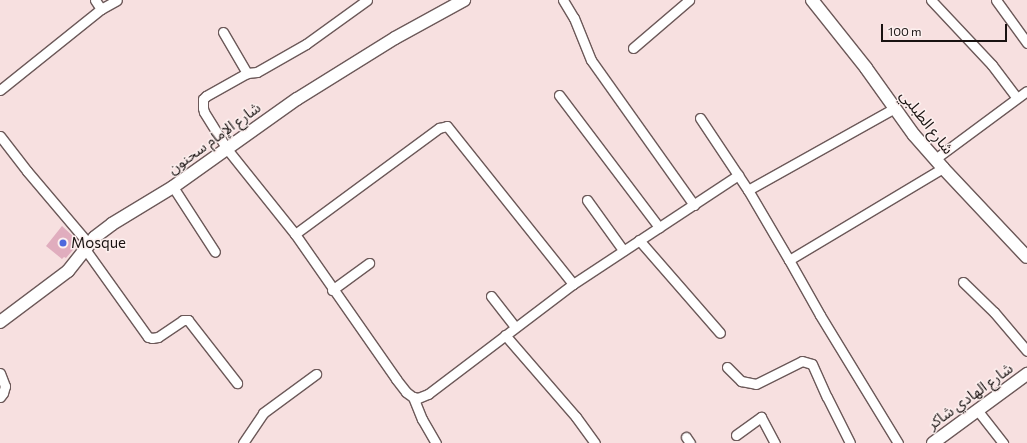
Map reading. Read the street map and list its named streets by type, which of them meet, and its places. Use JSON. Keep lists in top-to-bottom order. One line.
{"streets":{"street":["شارع الطبلبي","شارع الإمام سحنون","شارع الهادي شاكر"]},"places":["Mosque"],"scale_bar":"100 m"}
